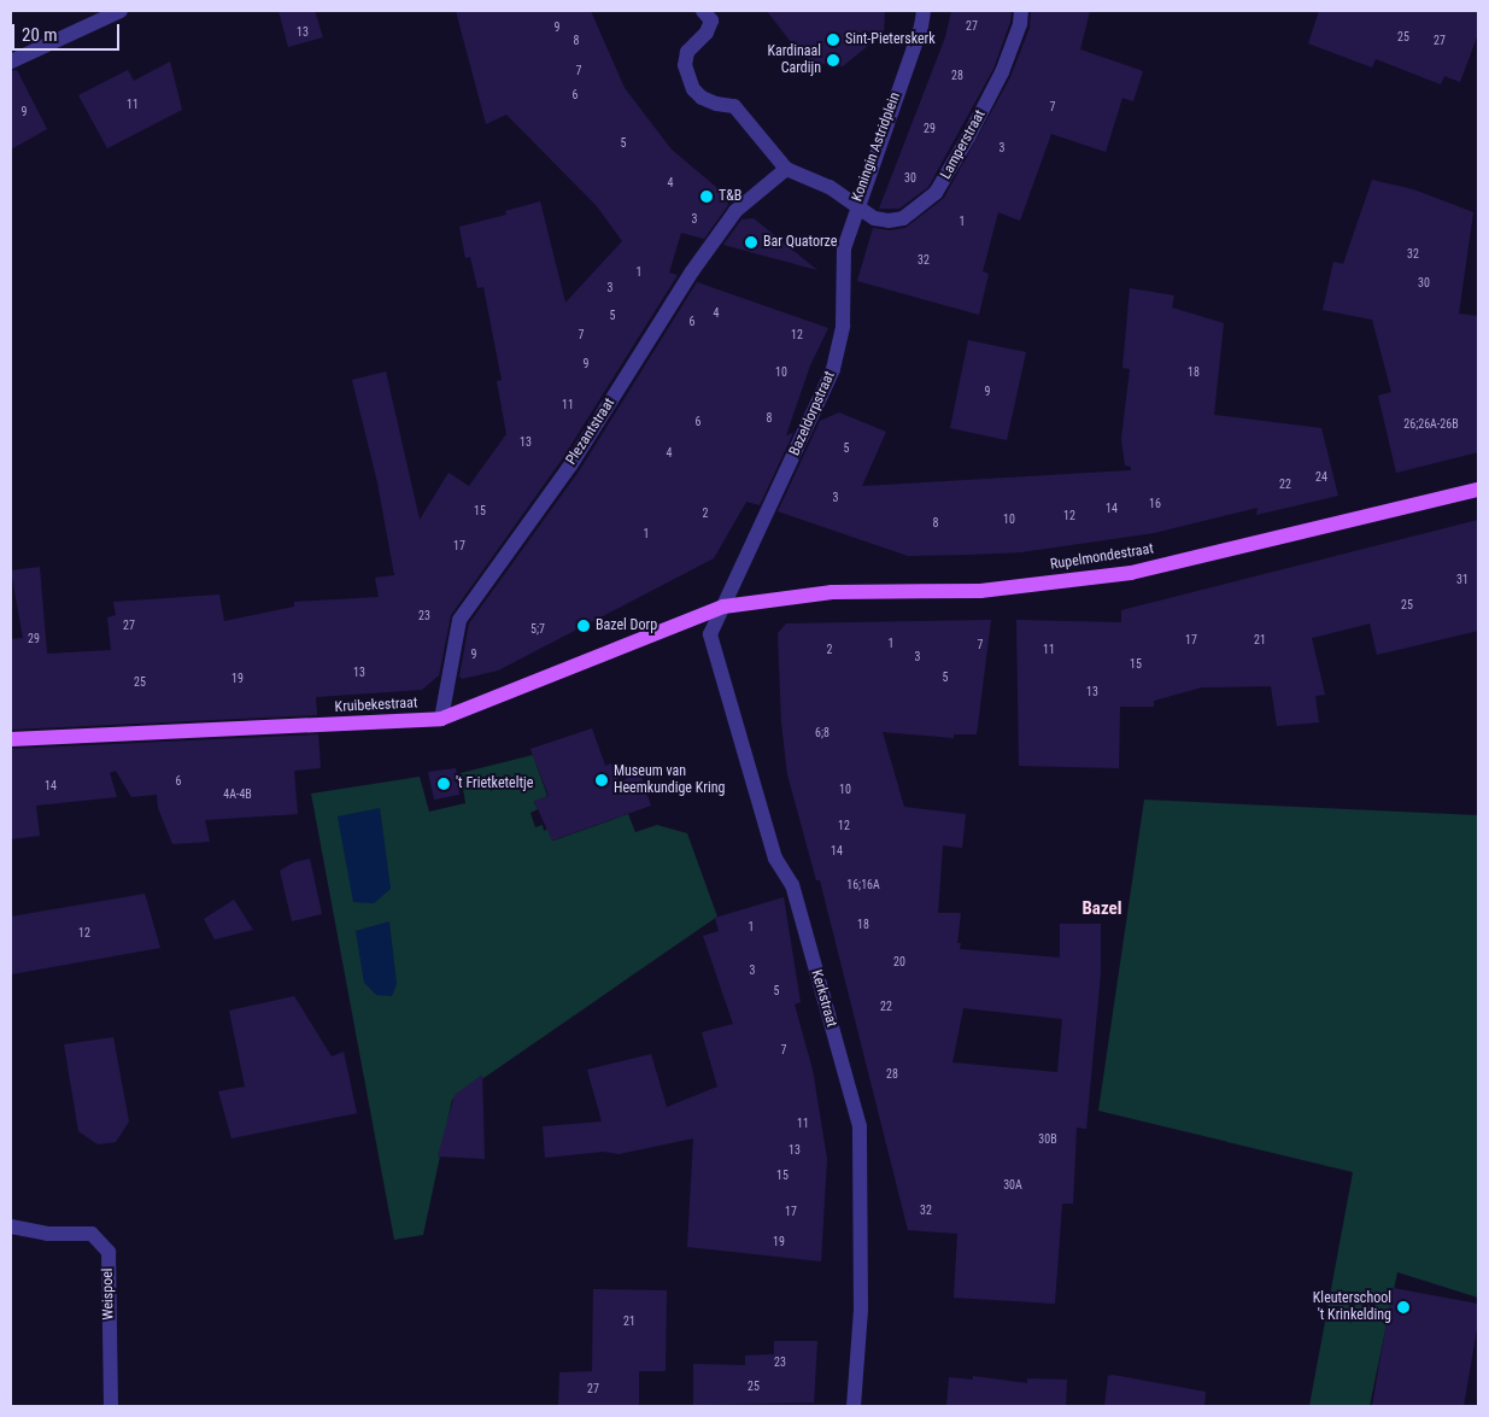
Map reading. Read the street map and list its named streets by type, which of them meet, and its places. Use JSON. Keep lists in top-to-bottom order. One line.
{"streets":{"main road":["Rupelmondestraat","Kruibekestraat"],"street":["Lamperstraat","Koningin Astridplein","Bazeldorpstraat","Plezantstraat","Kerkstraat","Weispoel"]},"crossings":[["Lamperstraat","Koningin Astridplein"],["Lamperstraat","Bazeldorpstraat"],["Koningin Astridplein","Bazeldorpstraat"],["Koningin Astridplein","Plezantstraat"],["Bazeldorpstraat","Rupelmondestraat"],["Bazeldorpstraat","Kruibekestraat"],["Bazeldorpstraat","Kerkstraat"],["Plezantstraat","Kruibekestraat"],["Rupelmondestraat","Kruibekestraat"],["Rupelmondestraat","Kerkstraat"],["Kruibekestraat","Kerkstraat"]],"districts":["Bazel"],"places":["Sint-Pieterskerk","Kardinaal Cardijn","T&B","Bar Quatorze","Bazel Dorp","Museum van Heemkundige Kring","'t Frietketeltje","Kleuterschool 't Krinkelding"],"house_numbers":["27","9","13","25","8","27","7","28","6","11","7","9","29","5","3","30","4","3","1","32","32","1","30","3","4","5","6","7","12","9","10","18","9","11","8","6","26;26A-26B","13","5","4","24","22","3","16","14","15","2","12","10","8","1","17","31","25","23","27","5;7","29","17","21","1","7","2","11","9","3","15","13","5","19","25","13","6;8","6","14","10","4A-4B","12","14","16;16A","18","1","12","20","3","5","22","7","28","11","30B","13","15","30A","32","17","19","21","23","25","27"],"scale_bar":"20 m"}
